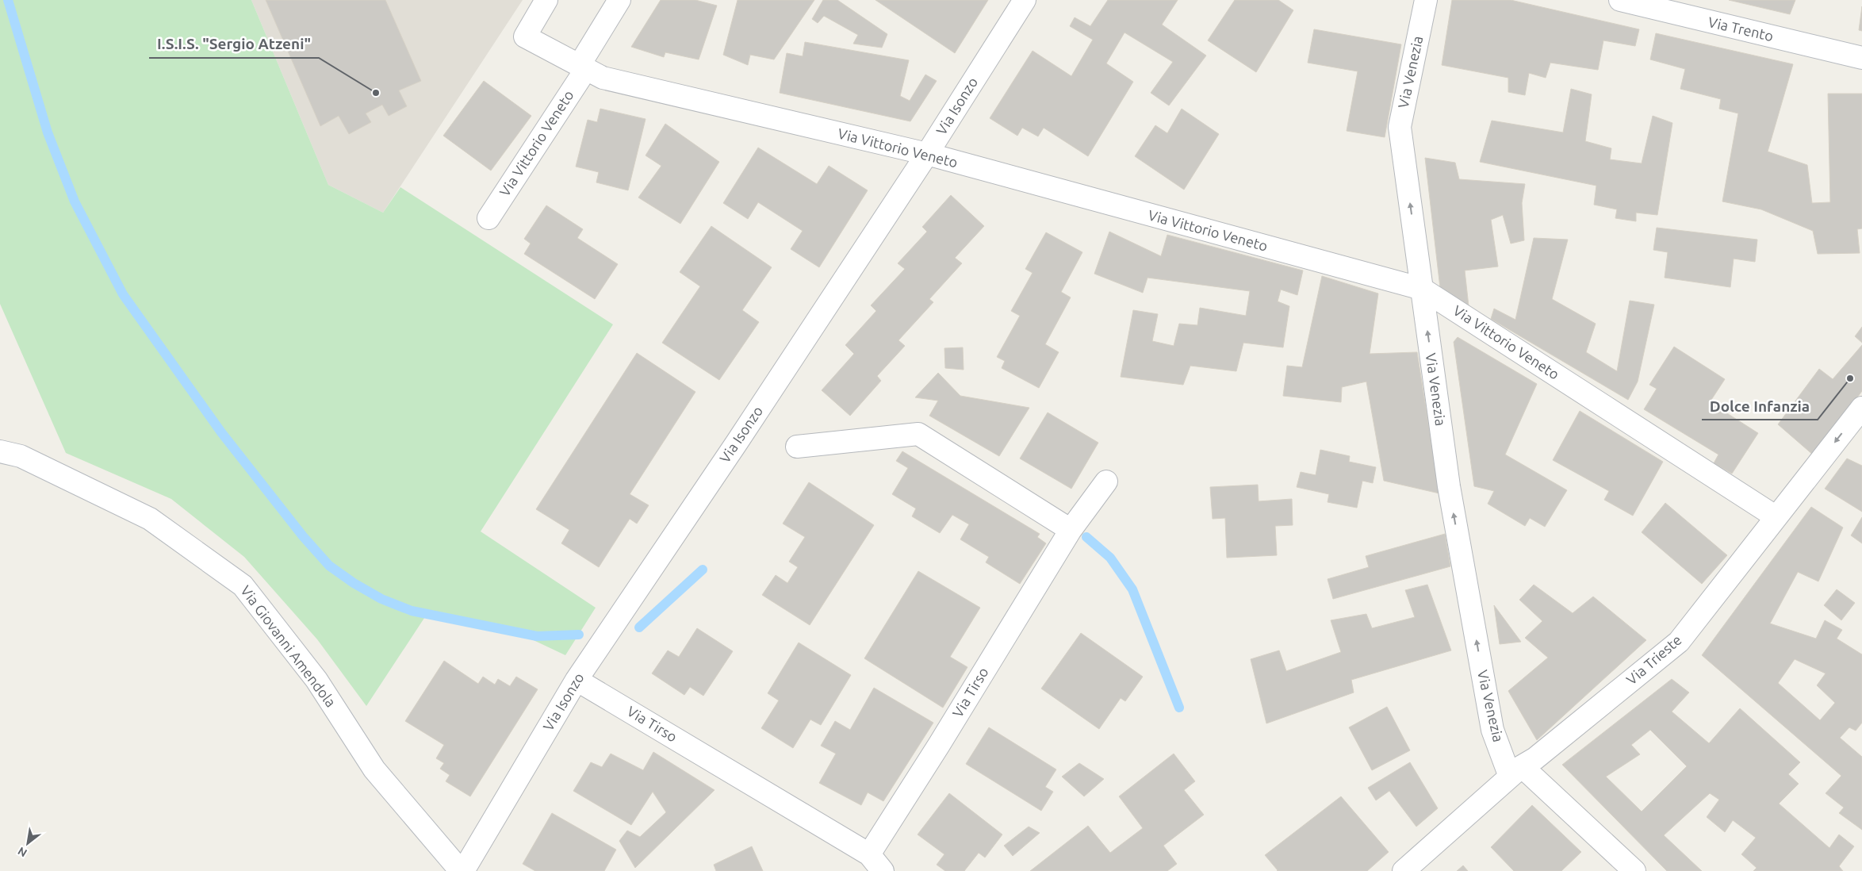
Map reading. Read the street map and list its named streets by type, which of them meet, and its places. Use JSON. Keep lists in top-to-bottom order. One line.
{"streets":{"street":["Via Trento","Via Venezia","Via Isonzo","Via Vittorio Veneto","Via Giovanni Amendola","Via Trieste","Via Tirso"]},"crossings":[["Via Venezia","Via Vittorio Veneto"],["Via Venezia","Via Trieste"],["Via Isonzo","Via Vittorio Veneto"],["Via Isonzo","Via Giovanni Amendola"],["Via Isonzo","Via Tirso"],["Via Vittorio Veneto","Via Trieste"]],"one_way":["Via Venezia"],"places":["I.S.I.S. \"Sergio Atzeni\"","Dolce Infanzia"],"north":"bottom left"}
